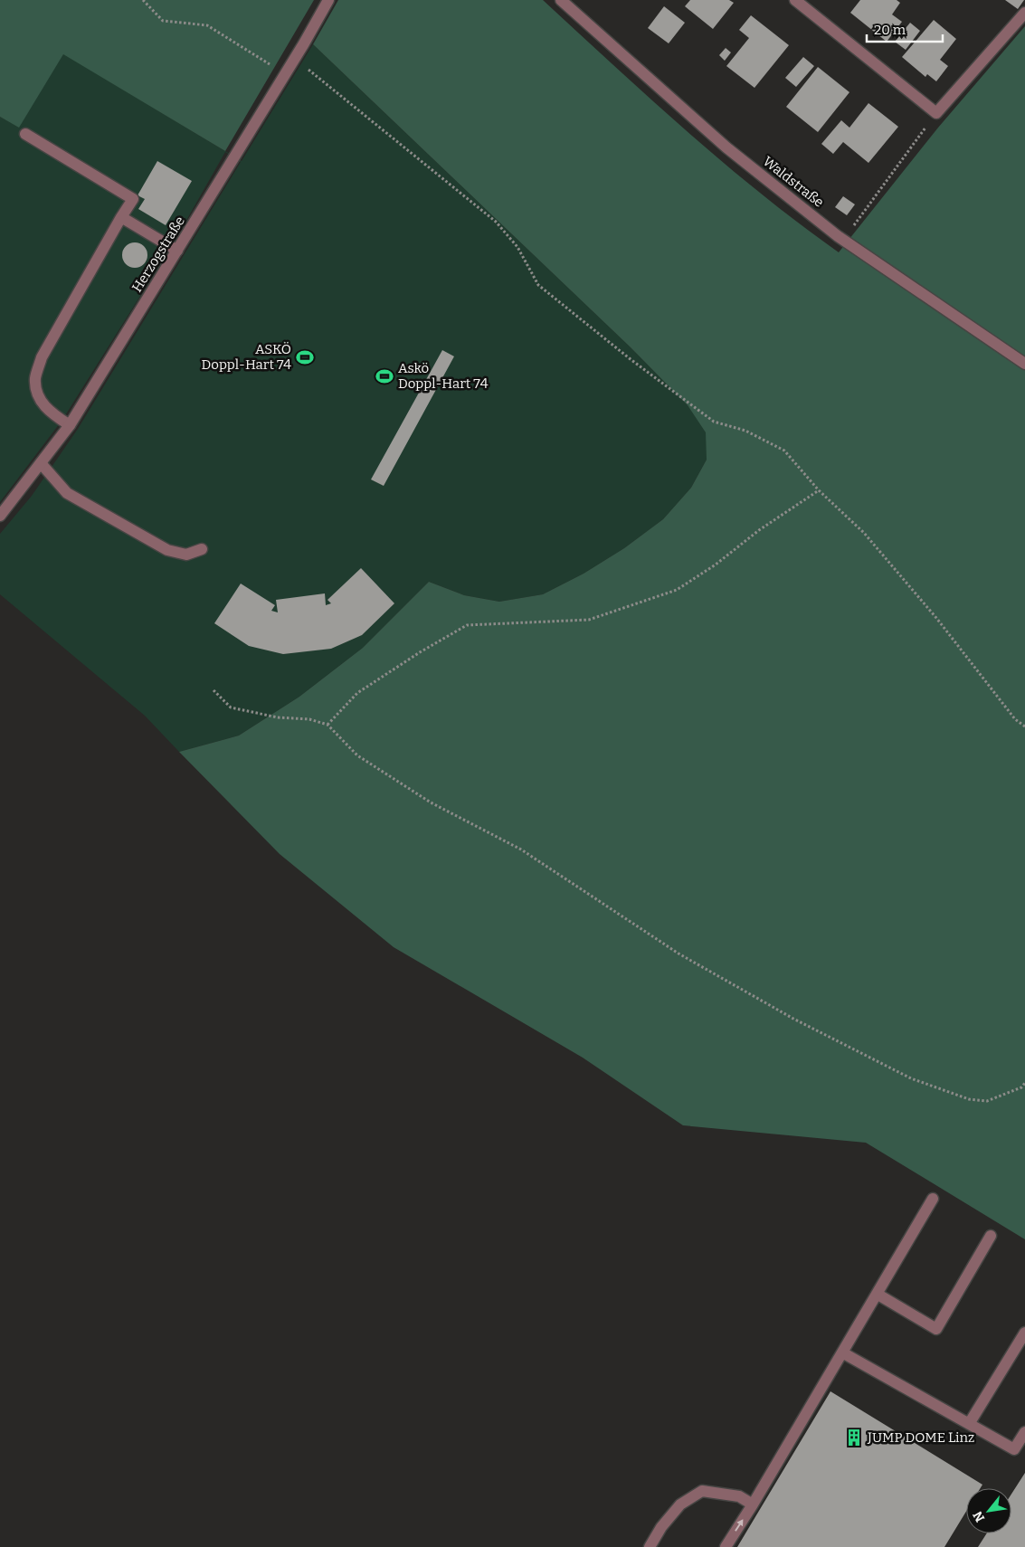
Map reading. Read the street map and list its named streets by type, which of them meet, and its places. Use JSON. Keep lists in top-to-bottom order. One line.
{"streets":{"street":["Waldstraße","Herzogstraße"]},"places":{"sports":["ASKÖ Doppl-Hart 74","Askö Doppl-Hart 74"],"building":["JUMP DOME Linz"]},"scale_bar":"20 m","north":"bottom left"}
